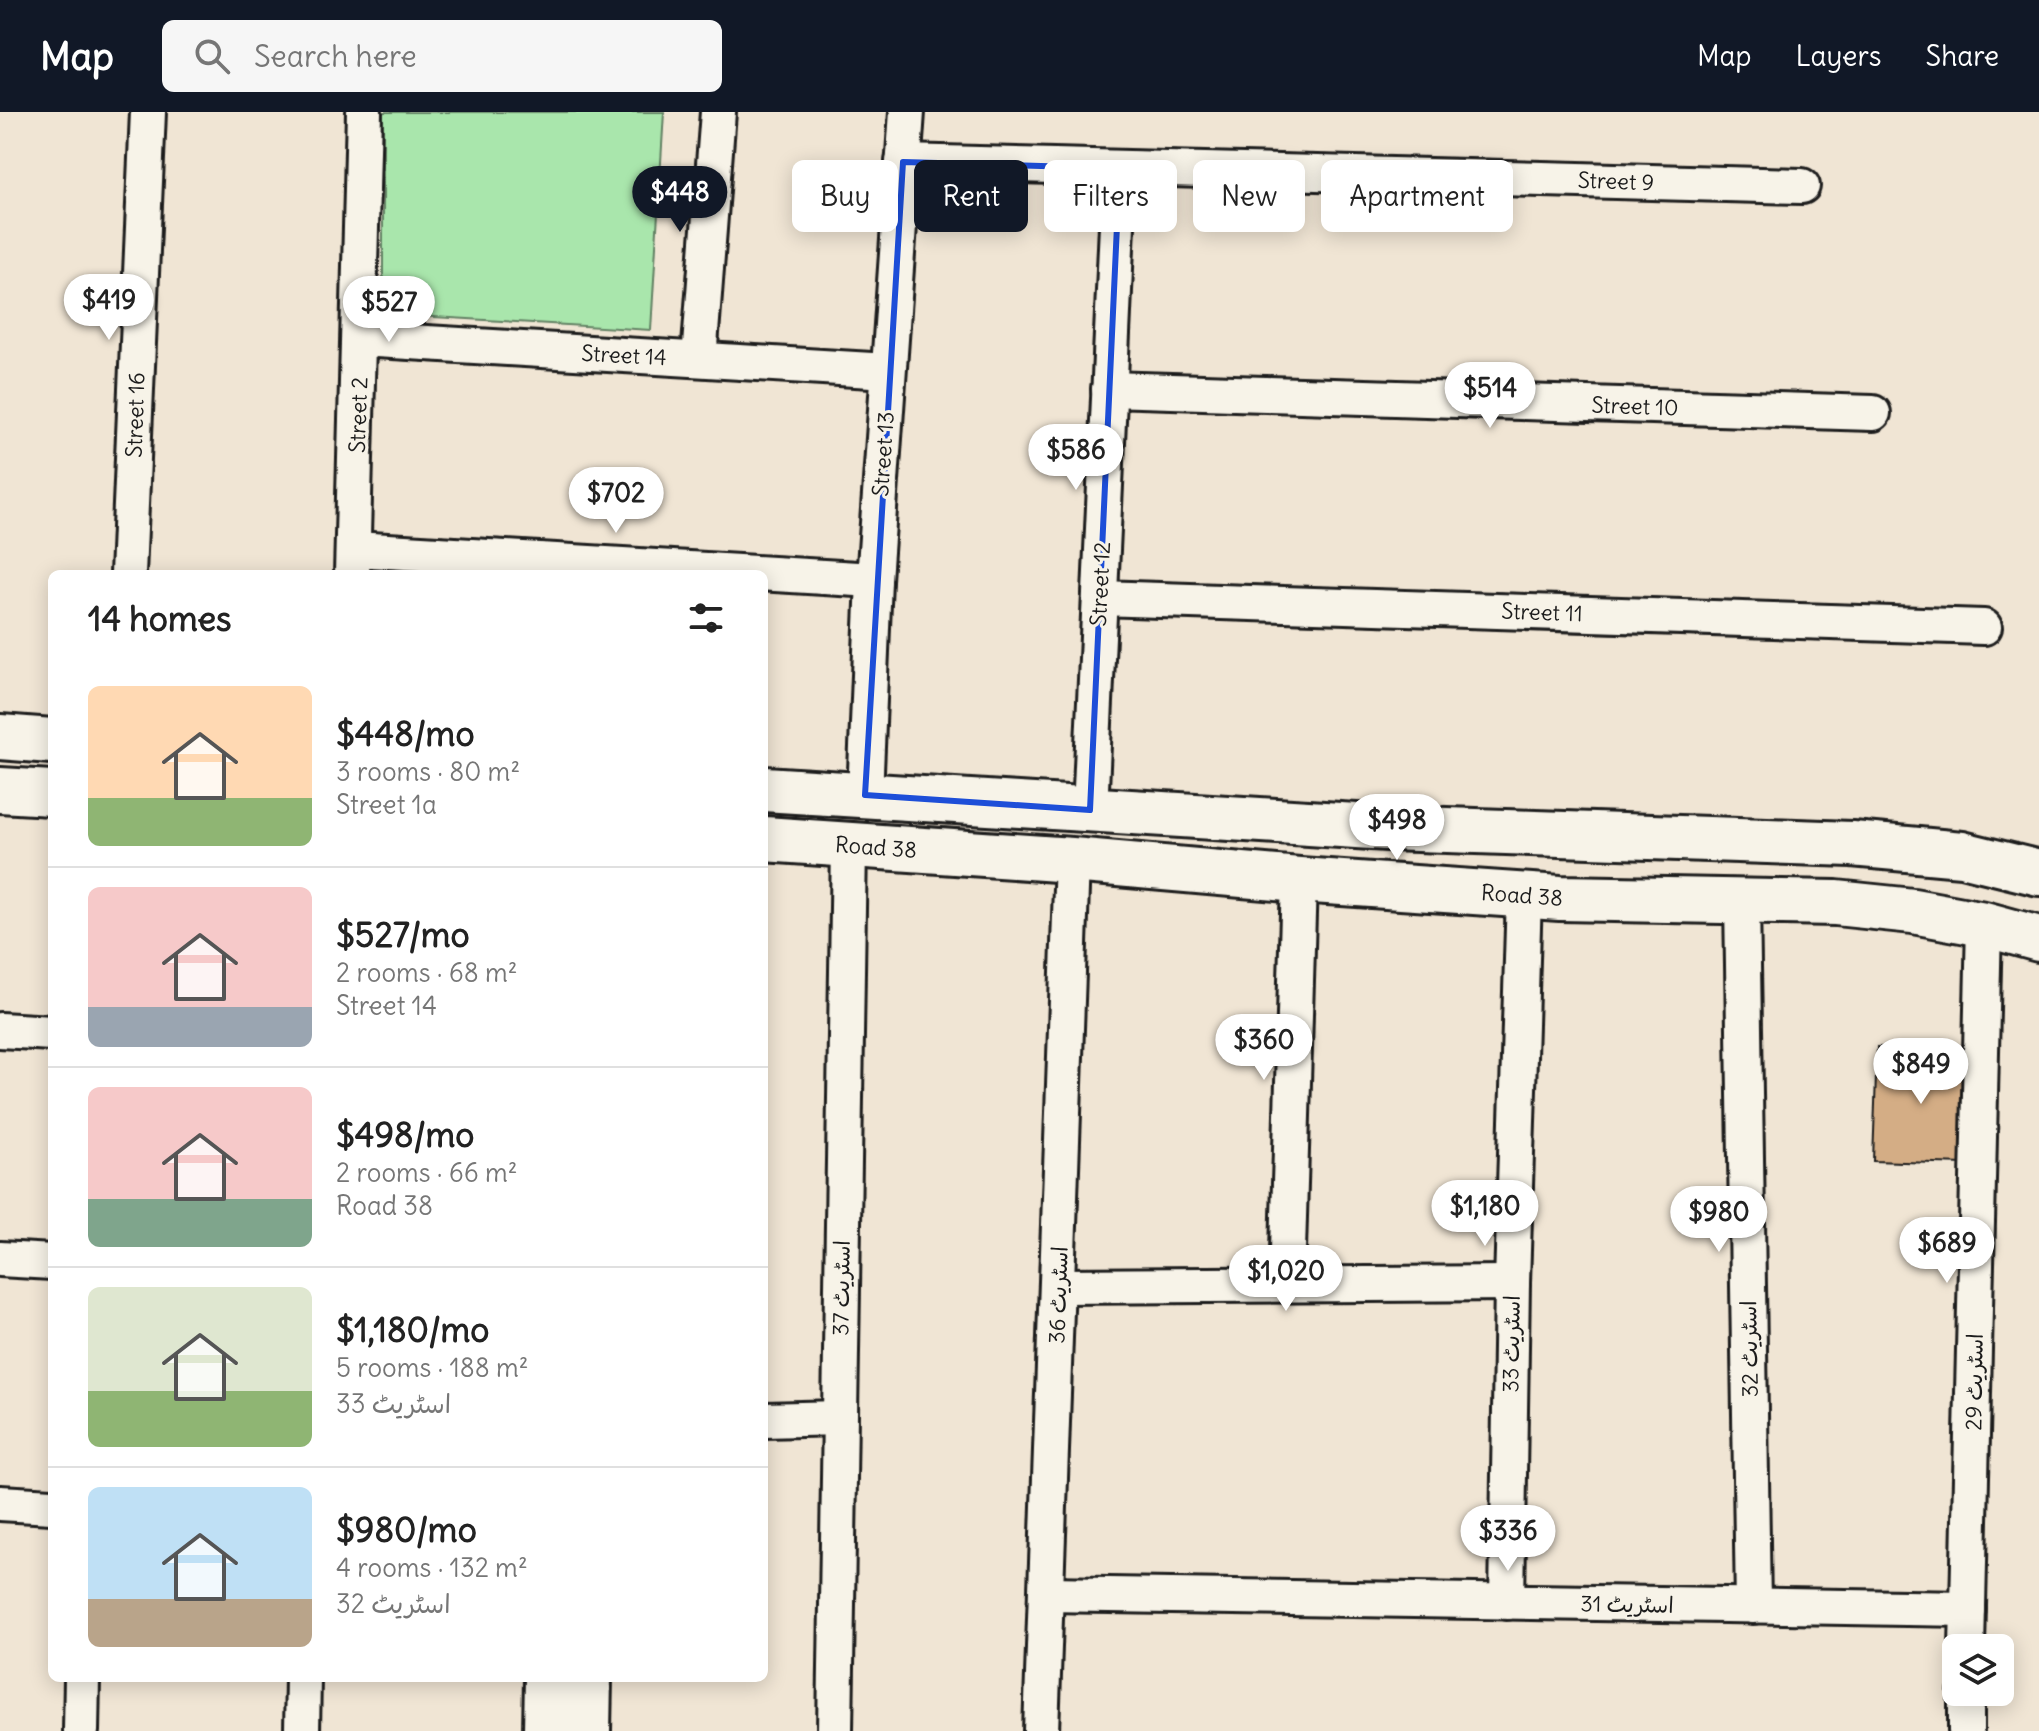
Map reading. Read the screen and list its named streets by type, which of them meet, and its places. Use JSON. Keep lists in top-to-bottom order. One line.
{"streets":{"main road":["Road 38"],"street":["Street 9","Street 14","Street 10","Street 16","Street 2","Street 13","Street 12","Street 11","اسٹریٹ 37","اسٹریٹ 36","اسٹریٹ 33","اسٹریٹ 32","اسٹریٹ 29","اسٹریٹ 31"]},"crossings":[["Street 9","Street 13"],["Street 14","Street 2"],["Street 14","Street 13"],["Street 10","Street 12"],["Street 12","Street 11"],["Road 38","اسٹریٹ 37"],["Road 38","اسٹریٹ 36"],["Road 38","اسٹریٹ 33"],["Road 38","اسٹریٹ 32"],["Road 38","اسٹریٹ 29"],["اسٹریٹ 36","اسٹریٹ 31"],["اسٹریٹ 33","اسٹریٹ 31"],["اسٹریٹ 32","اسٹریٹ 31"],["اسٹریٹ 29","اسٹریٹ 31"]],"page":{"header":"Map","search":"Search here","nav":["Map","Layers","Share"],"chip":["Buy","Rent","Filters","New","Apartment"],"price":["$448","$419","$527","$514","$586","$702","$498","$360","$849","$1,180","$980","$689","$1,020","$336"],"heading":"14 homes","list":[{"name":"$448/mo","note":"3 rooms · 80 m² · Street 1a"},{"name":"$527/mo","note":"2 rooms · 68 m² · Street 14"},{"name":"$498/mo","note":"2 rooms · 66 m² · Road 38"},{"name":"$1,180/mo","note":"5 rooms · 188 m² · اسٹریٹ 33"},{"name":"$980/mo","note":"4 rooms · 132 m² · اسٹریٹ 32"}]}}
